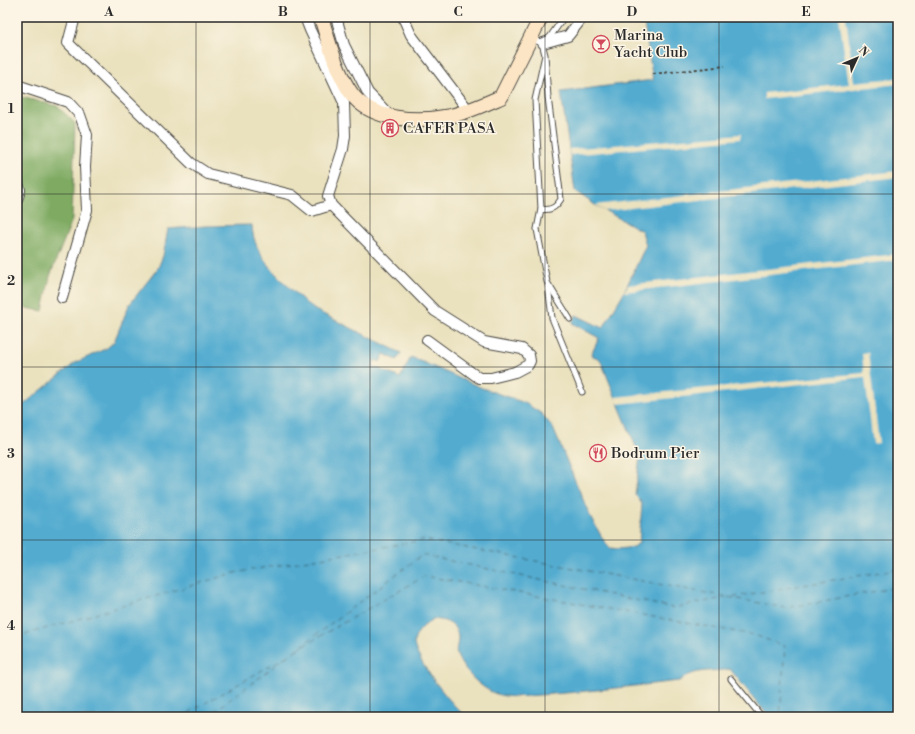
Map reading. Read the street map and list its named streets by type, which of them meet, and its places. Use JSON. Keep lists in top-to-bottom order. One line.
{"places":{"bar":["Marina Yacht Club"],"building":["CAFER PASA"],"restaurant":["Bodrum Pier"]},"north":"top right","grid":{"columns":["A","B","C","D","E"],"rows":["1","2","3","4"]}}
